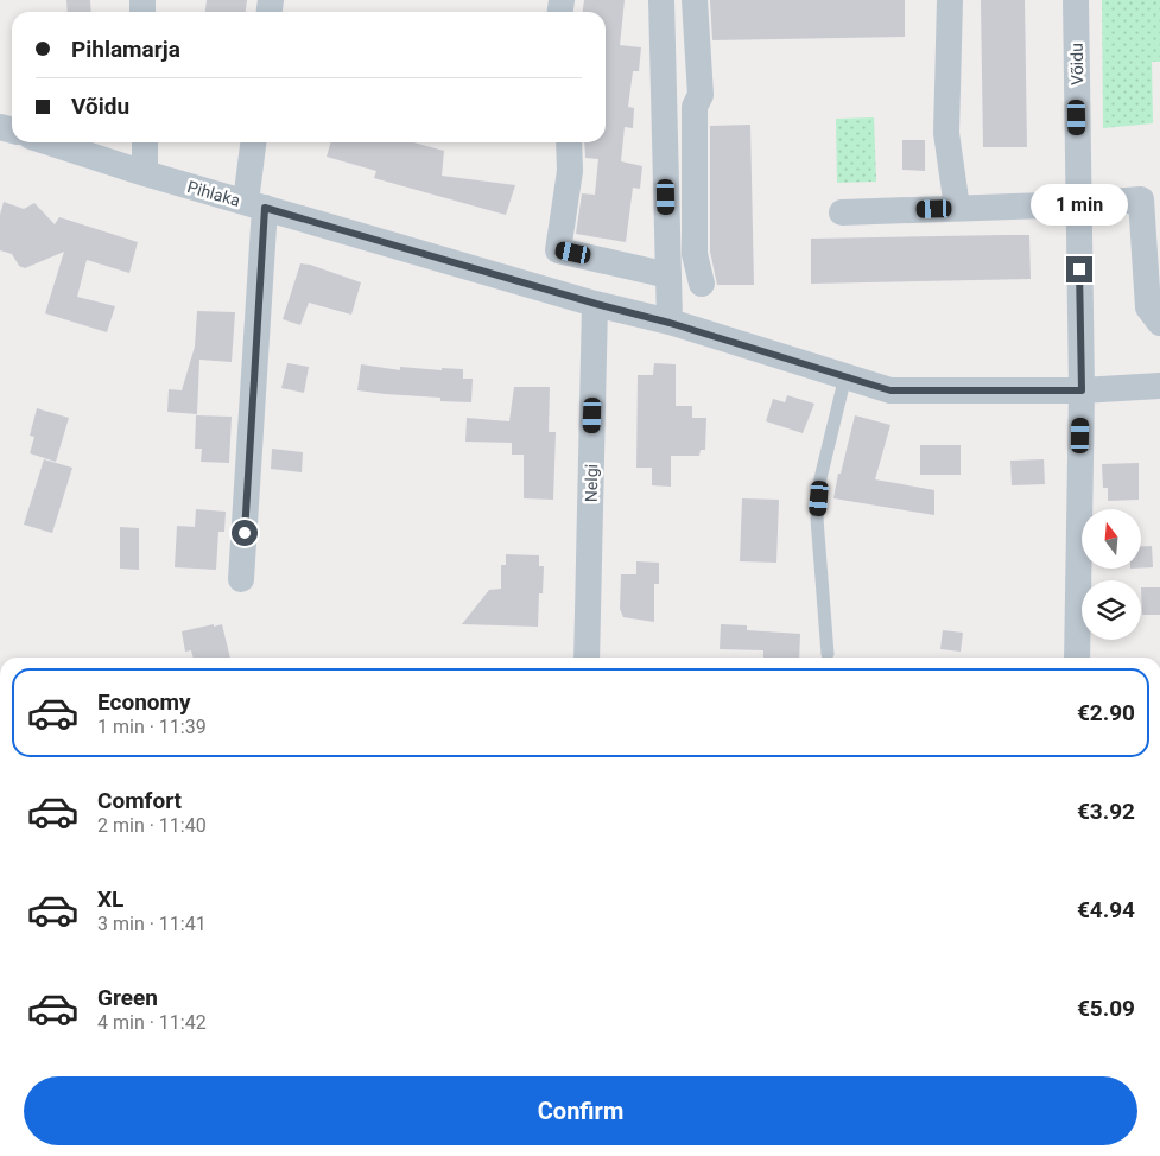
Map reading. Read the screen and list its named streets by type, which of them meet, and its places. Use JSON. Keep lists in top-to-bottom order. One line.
{"streets":{"street":["Võidu","Pihlaka","Nelgi"]},"crossings":[["Võidu","Pihlaka"],["Pihlaka","Nelgi"]],"north":"top","page":{"banner":["Pihlamarja","Võidu"],"bubble":"1 min","list":[{"name":"Economy","note":"1 min · 11:39","value":"€2.90"},{"name":"Comfort","note":"2 min · 11:40","value":"€3.92"},{"name":"XL","note":"3 min · 11:41","value":"€4.94"},{"name":"Green","note":"4 min · 11:42","value":"€5.09"}],"buttons":"Confirm"}}
